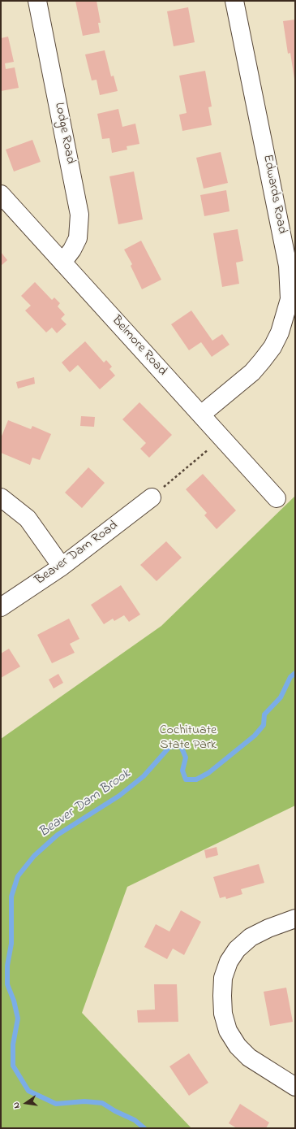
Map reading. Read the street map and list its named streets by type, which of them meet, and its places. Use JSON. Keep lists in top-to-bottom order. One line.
{"streets":{"street":["Lodge Road","Edwards Road","Belmore Road","Beaver Dam Road"]},"crossings":[["Lodge Road","Belmore Road"],["Edwards Road","Belmore Road"]],"water":["Beaver Dam Brook"],"parks":["Cochituate State Park"],"north":"left"}
